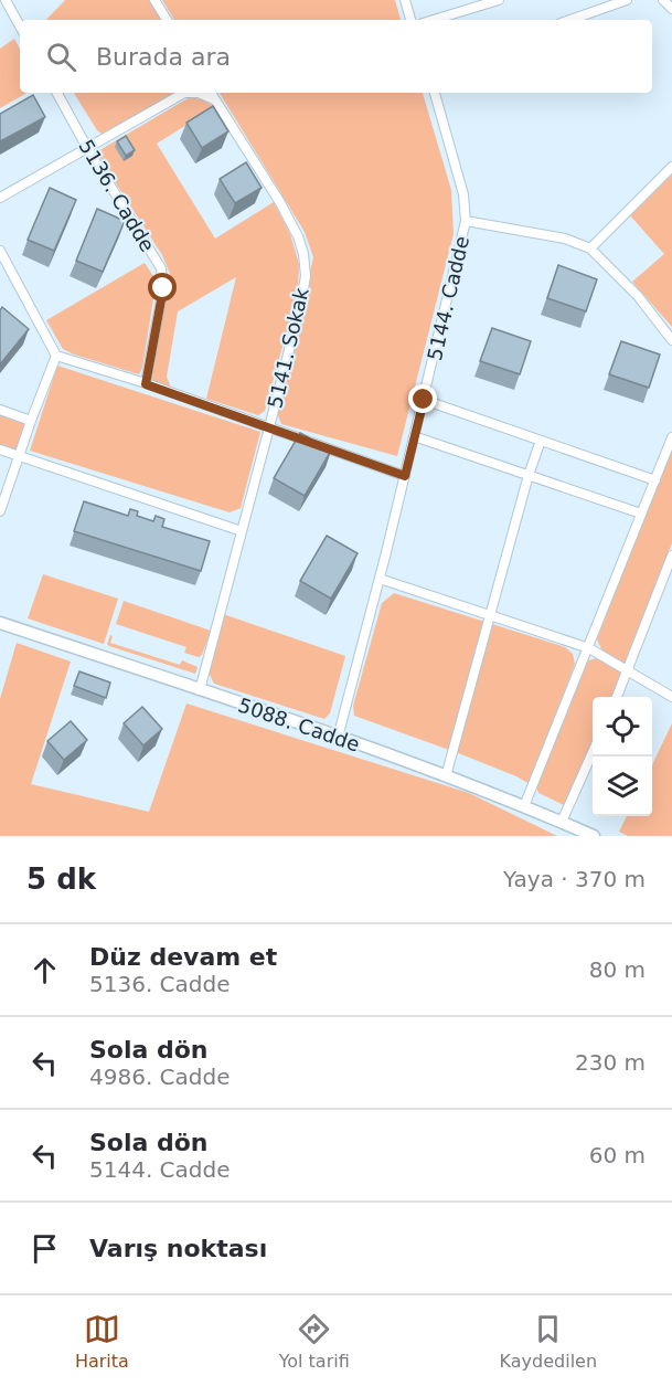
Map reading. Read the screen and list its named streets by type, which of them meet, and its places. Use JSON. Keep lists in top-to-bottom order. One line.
{"streets":{"street":["5136. Cadde","5144. Cadde","5141. Sokak","5088. Cadde"]},"crossings":[["5144. Cadde","5088. Cadde"],["5141. Sokak","5088. Cadde"]],"page":{"search":"Burada ara","heading":["5 dk","Yaya · 370 m"],"list":[["Düz devam et","5136. Cadde","80 m"],["Sola dön","4986. Cadde","230 m"],["Sola dön","5144. Cadde","60 m"],"Varış noktası"],"nav":["Harita","Yol tarifi","Kaydedilen"]}}
